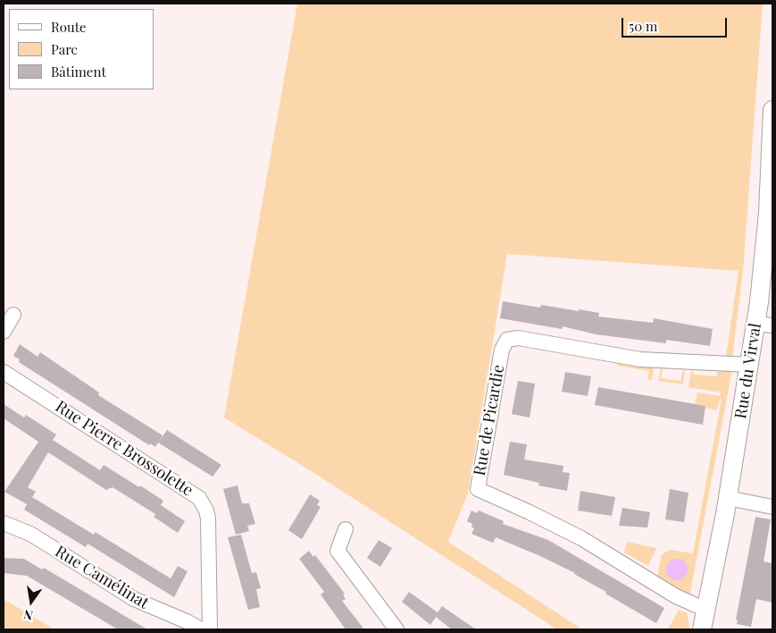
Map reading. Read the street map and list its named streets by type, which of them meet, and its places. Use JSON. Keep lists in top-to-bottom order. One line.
{"streets":{"street":["Rue du Virval","Rue de Picardie","Rue Pierre Brossolette","Rue Camélinat"]},"crossings":[["Rue du Virval","Rue de Picardie"]],"legend":["Route","Parc","Bâtiment"],"scale_bar":"50 m","north":"bottom"}
